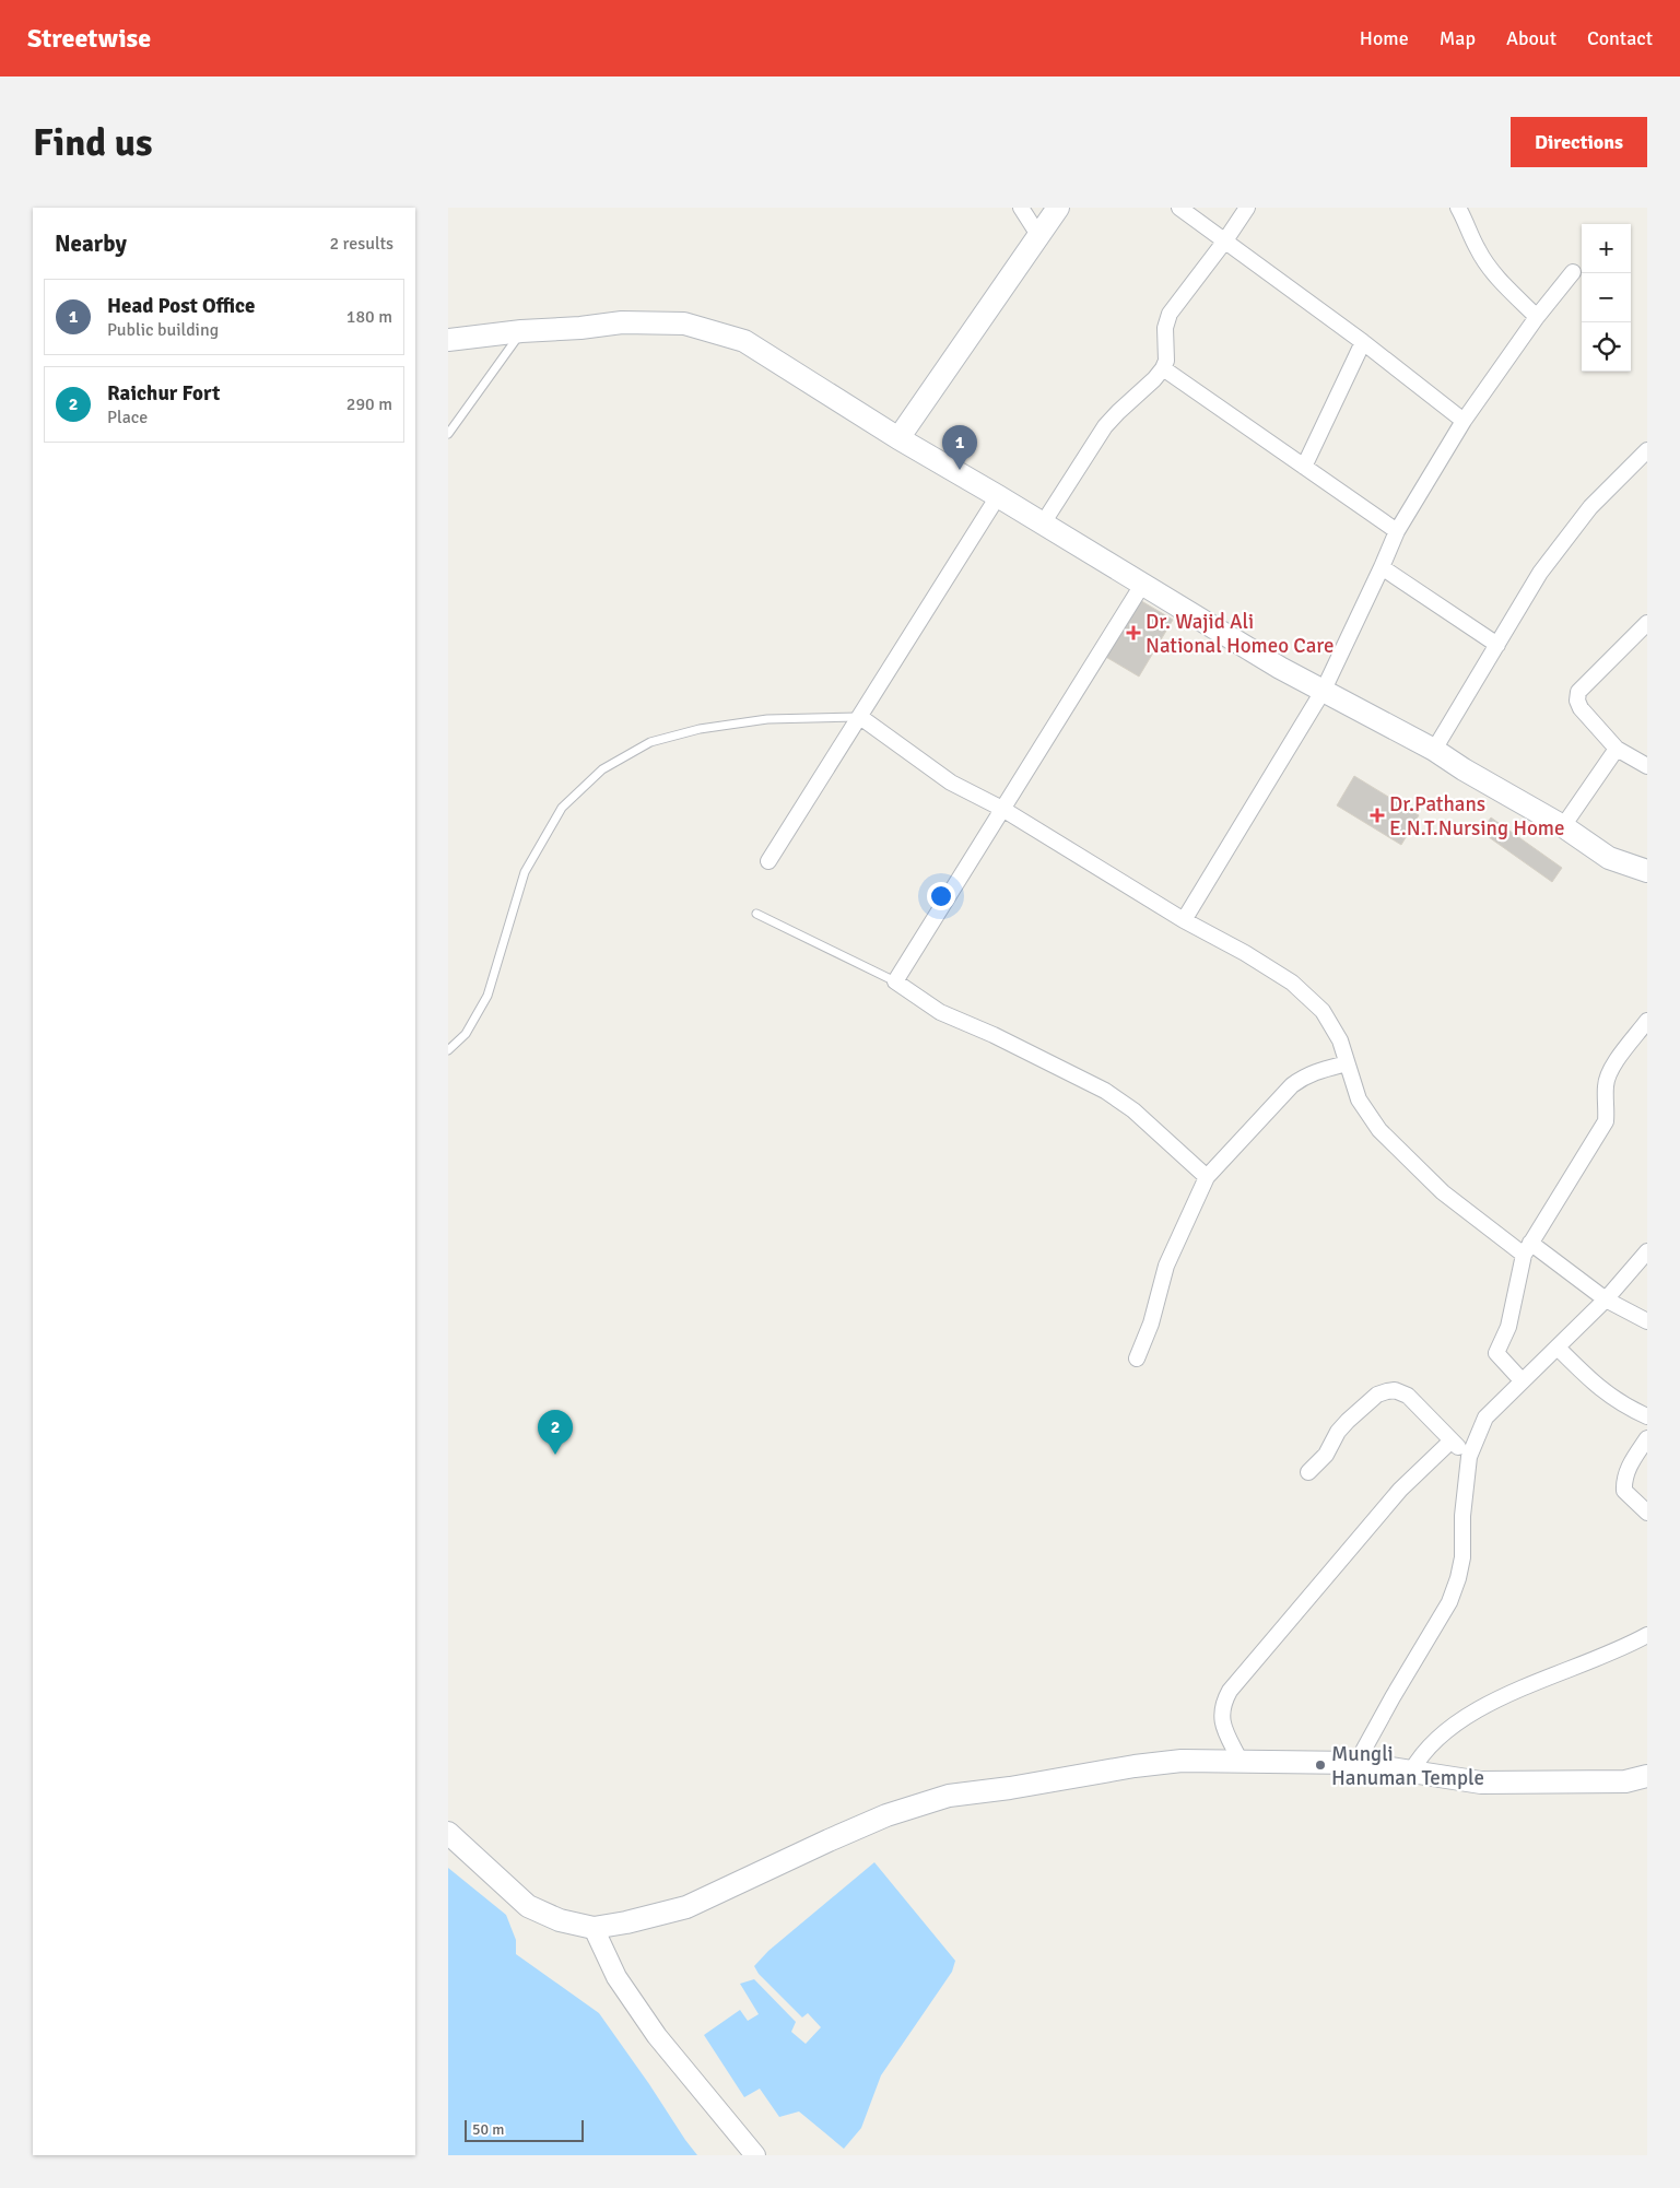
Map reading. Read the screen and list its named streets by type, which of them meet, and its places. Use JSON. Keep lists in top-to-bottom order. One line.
{"places":{"health":["Dr. Wajid Ali National Homeo Care","Dr.Pathans E.N.T.Nursing Home"],"other":["Mungli Hanuman Temple"]},"scale_bar":"50 m","page":{"header":"Streetwise","nav":["Home","Map","About","Contact"],"buttons":"Directions","title":"Find us","heading":["Nearby","2 results"],"map_buttons":["+","−"],"list":[{"mark":"1","name":"Head Post Office","note":"Public building","value":"180 m"},{"mark":"2","name":"Raichur Fort","note":"Place","value":"290 m"}],"pins":["1","2"],"scale":"50 m"}}
